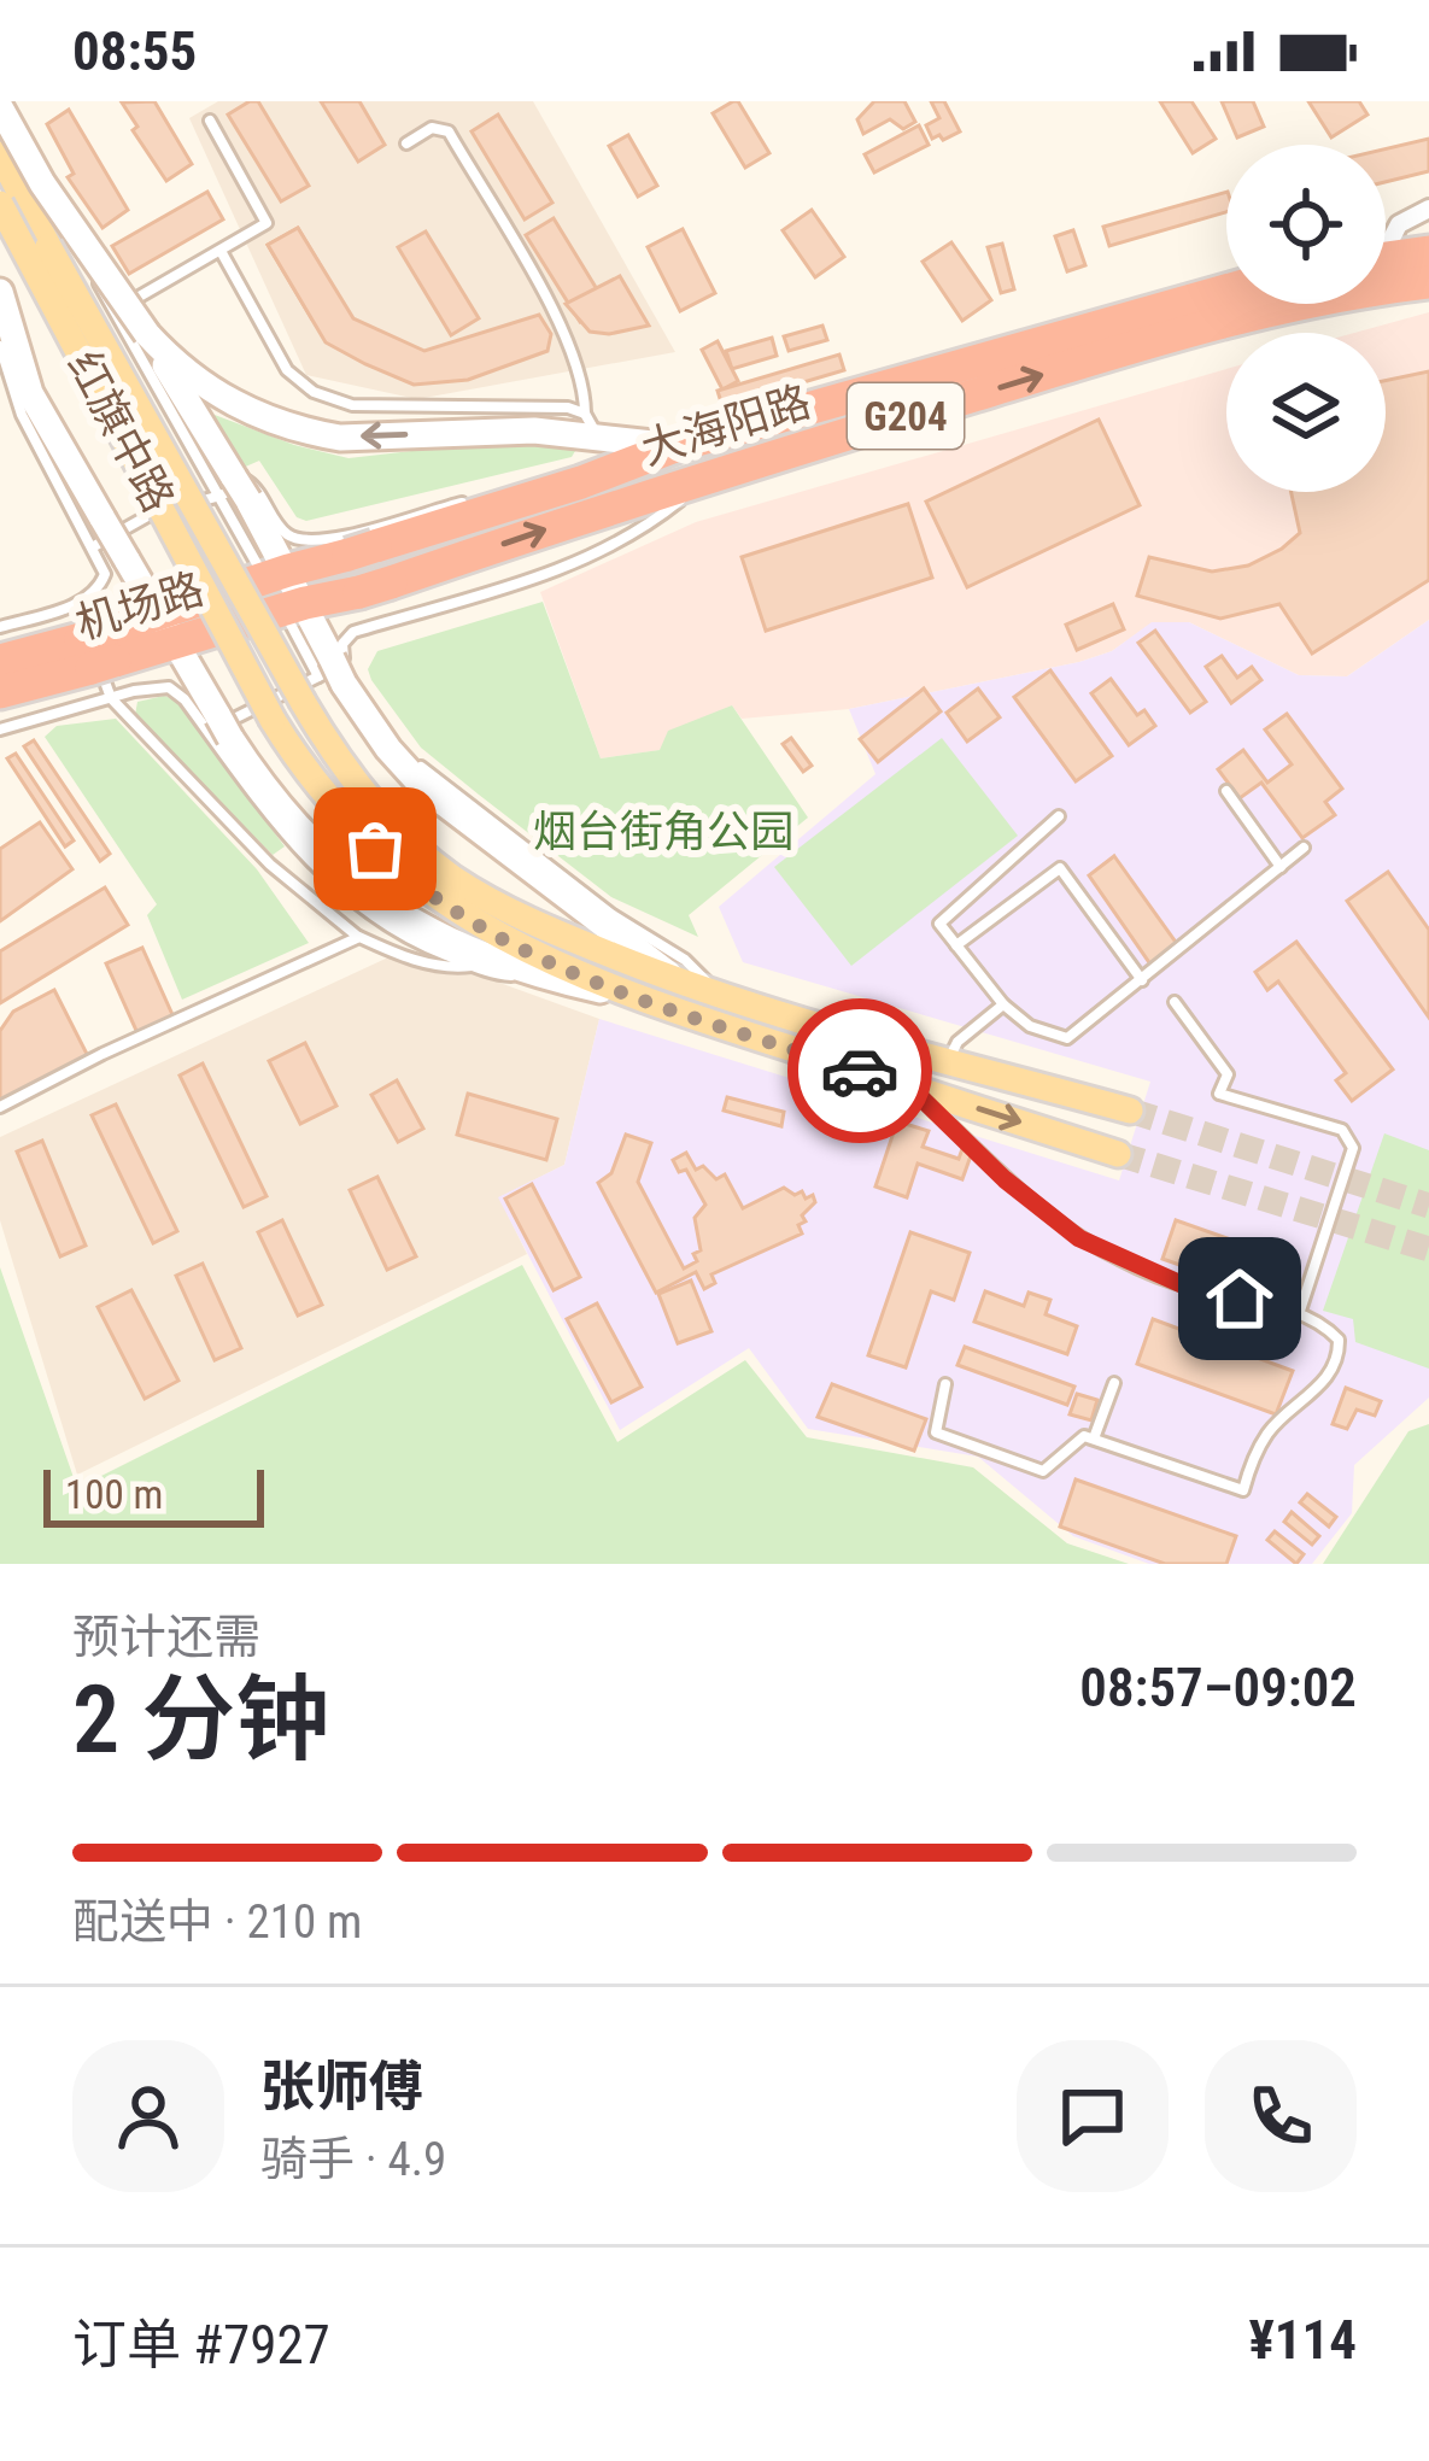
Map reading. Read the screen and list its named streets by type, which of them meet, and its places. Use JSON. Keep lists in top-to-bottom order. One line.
{"streets":{"highway":["G204","大海阳路","机场路"],"main road":["红旗中路"]},"crossings":[["大海阳路","机场路"]],"parks":["烟台街角公园"],"scale_bar":"100 m","page":{"status":"08:55","scale":"100 m","heading":["2 分钟","预计还需","08:57–09:02"],"panel":["张师傅","骑手 · 4.9","订单 #7927","¥114"],"bar":"配送中 · 210 m"}}
